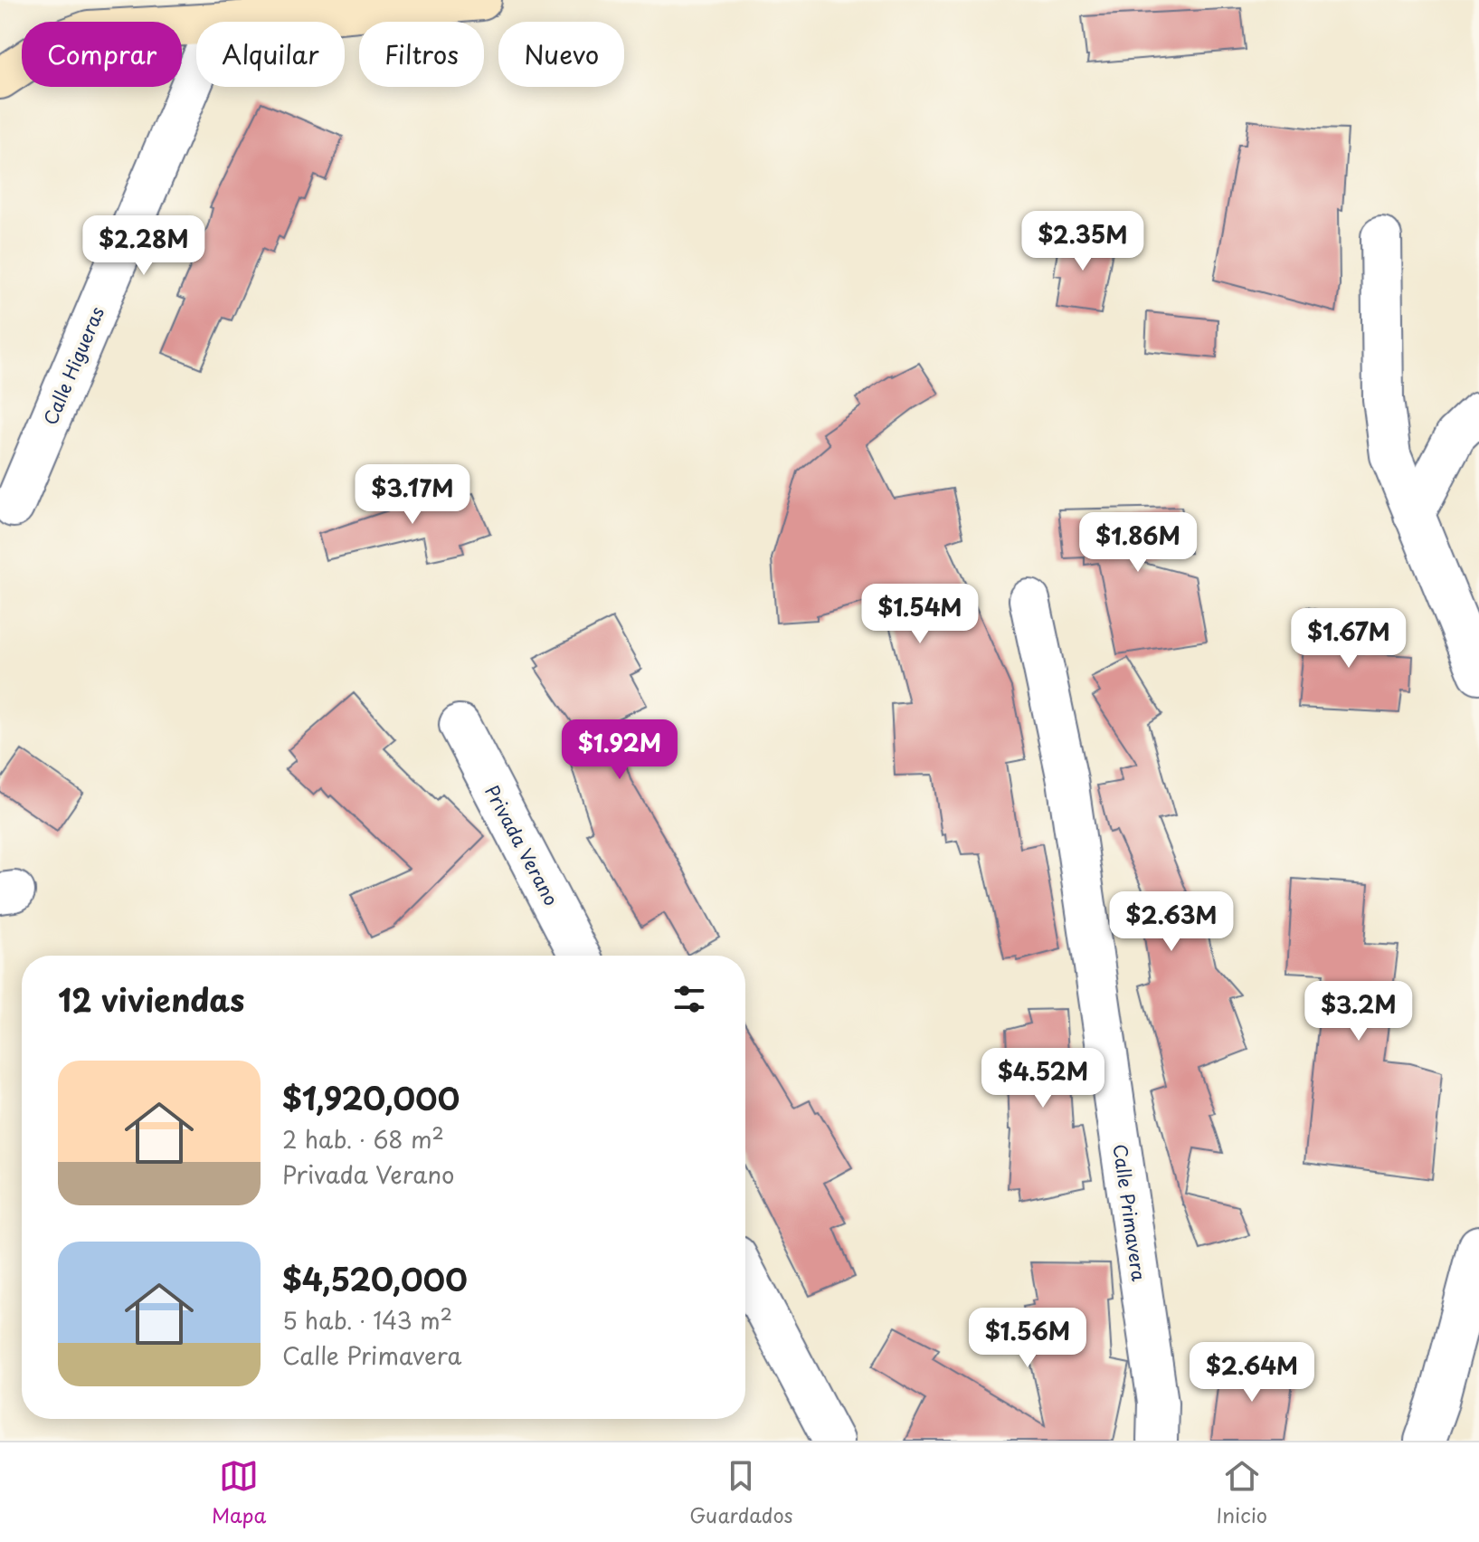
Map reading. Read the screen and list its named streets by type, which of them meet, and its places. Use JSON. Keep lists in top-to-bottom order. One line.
{"streets":{"street":["Calle Higueras","Privada Verano","Calle Primavera"]},"page":{"chip":["Comprar","Alquilar","Filtros","Nuevo"],"price":["$2.35M","$2.28M","$3.17M","$1.86M","$1.54M","$1.67M","$1.92M","$2.63M","$3.2M","$4.52M","$1.56M","$2.64M"],"heading":"12 viviendas","list":[{"name":"$1,920,000","note":"2 hab. · 68 m² · Privada Verano"},{"name":"$4,520,000","note":"5 hab. · 143 m² · Calle Primavera"}],"tabs":["Mapa","Guardados","Inicio"]}}
